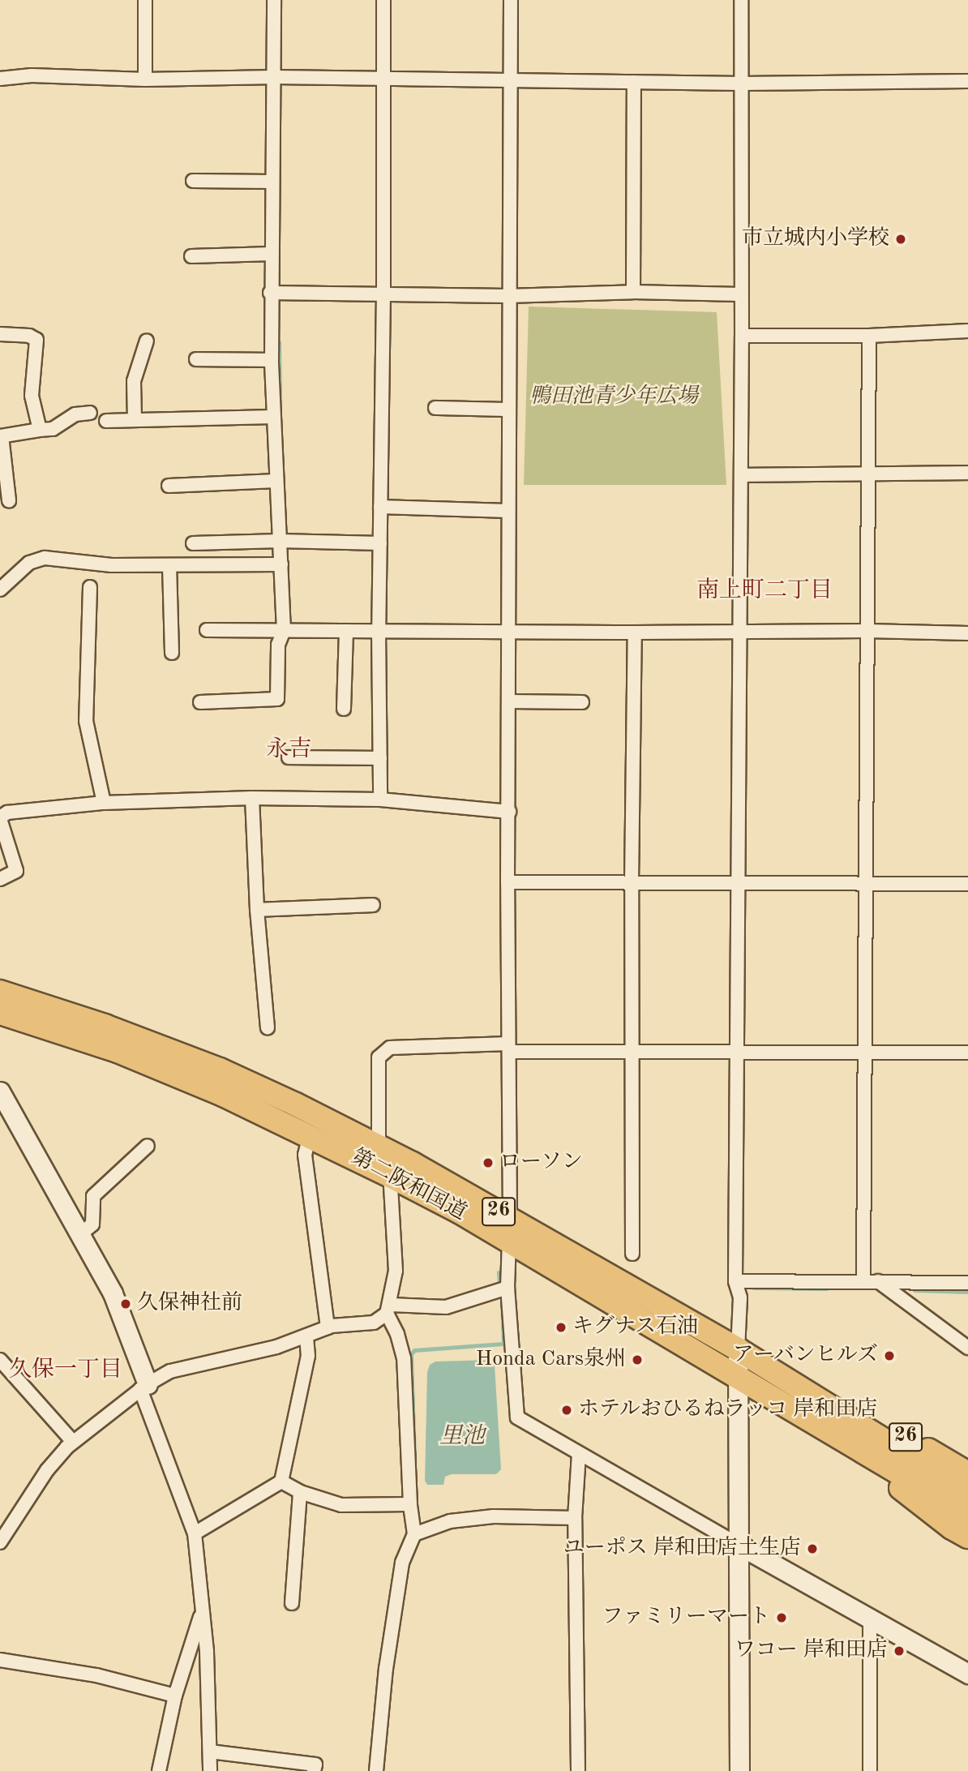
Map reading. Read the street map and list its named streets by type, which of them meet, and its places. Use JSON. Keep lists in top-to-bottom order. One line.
{"streets":{"highway":["第二阪和国道","26"]},"crossings":[["第二阪和国道","26"]],"districts":["南上町二丁目","永吉","久保一丁目"],"water":["里池"],"parks":["鴨田池青少年広場"],"places":["市立城内小学校","ローソン","久保神社前","キグナス石油","アーバンヒルズ","Honda Cars泉州","ホテルおひるねラッコ 岸和田店","ユーポス 岸和田店土生店","ファミリーマート","ワコー 岸和田店"]}
